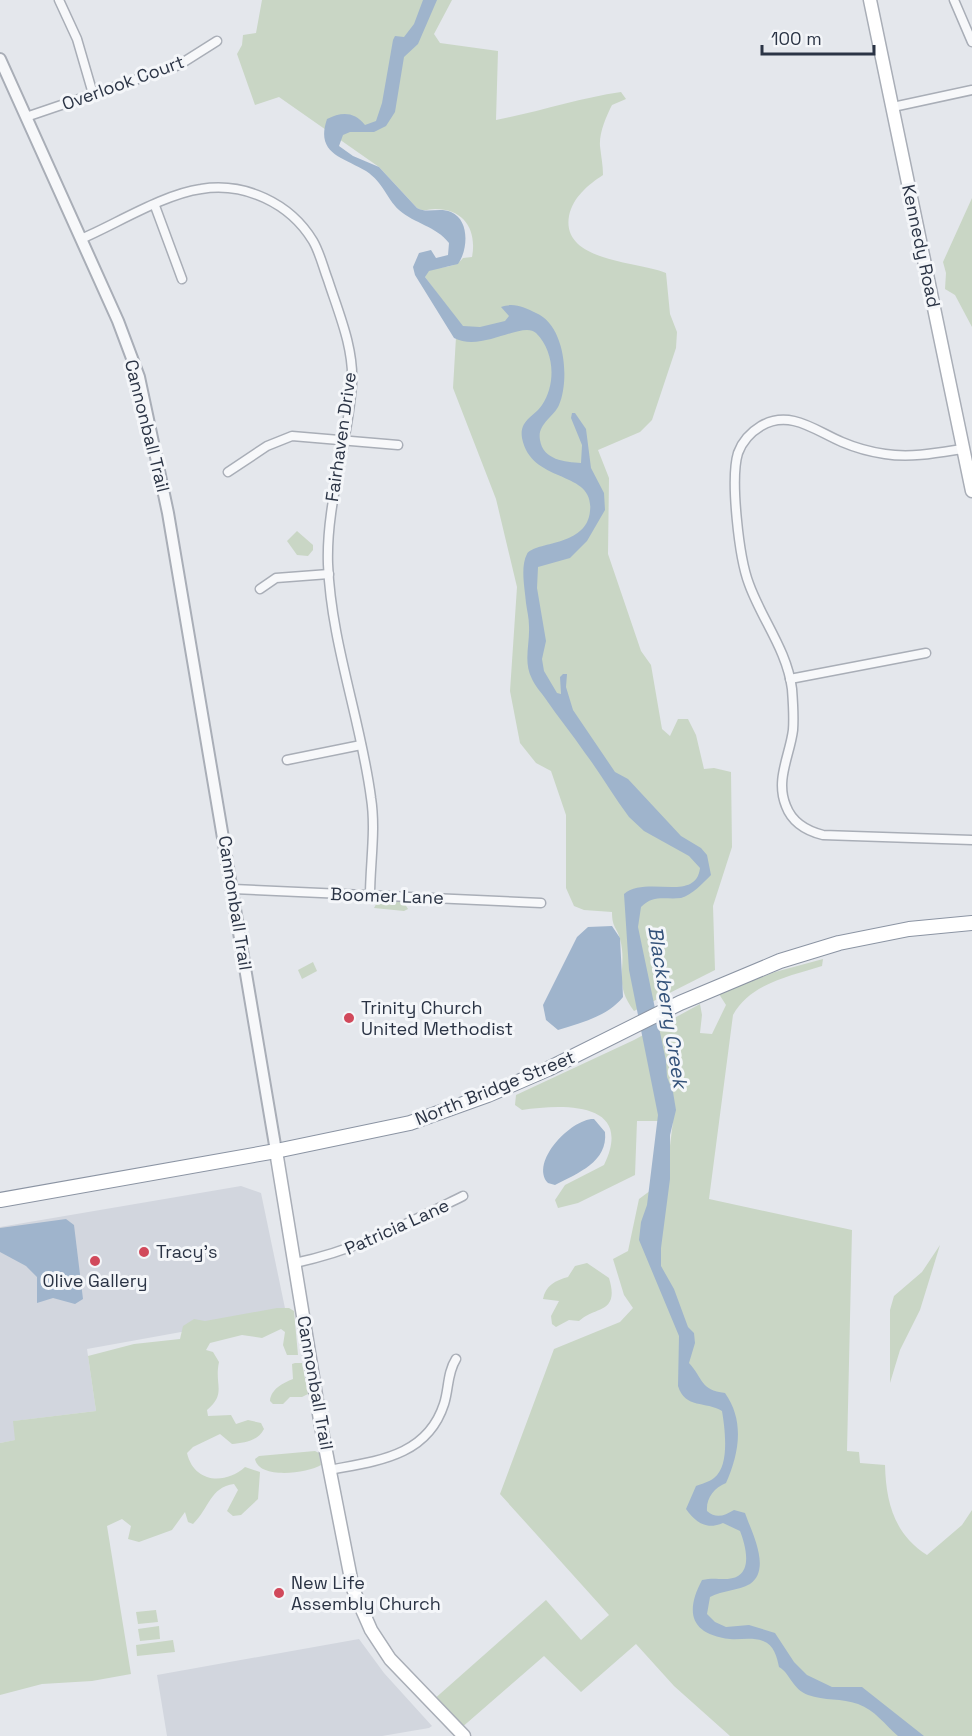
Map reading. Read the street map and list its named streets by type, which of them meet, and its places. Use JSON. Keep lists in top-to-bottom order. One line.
{"streets":{"highway":["North Bridge Street"],"main road":["Kennedy Road","Cannonball Trail"],"street":["Overlook Court","Fairhaven Drive","Boomer Lane","Patricia Lane"]},"crossings":[["Overlook Court","Cannonball Trail"],["Cannonball Trail","Fairhaven Drive"],["Cannonball Trail","Boomer Lane"],["Cannonball Trail","North Bridge Street"],["Cannonball Trail","Patricia Lane"],["Fairhaven Drive","Boomer Lane"]],"water":["Blackberry Creek"],"places":["Trinity Church United Methodist","Tracy's","Olive Gallery","New Life Assembly Church"],"scale_bar":"100 m"}
